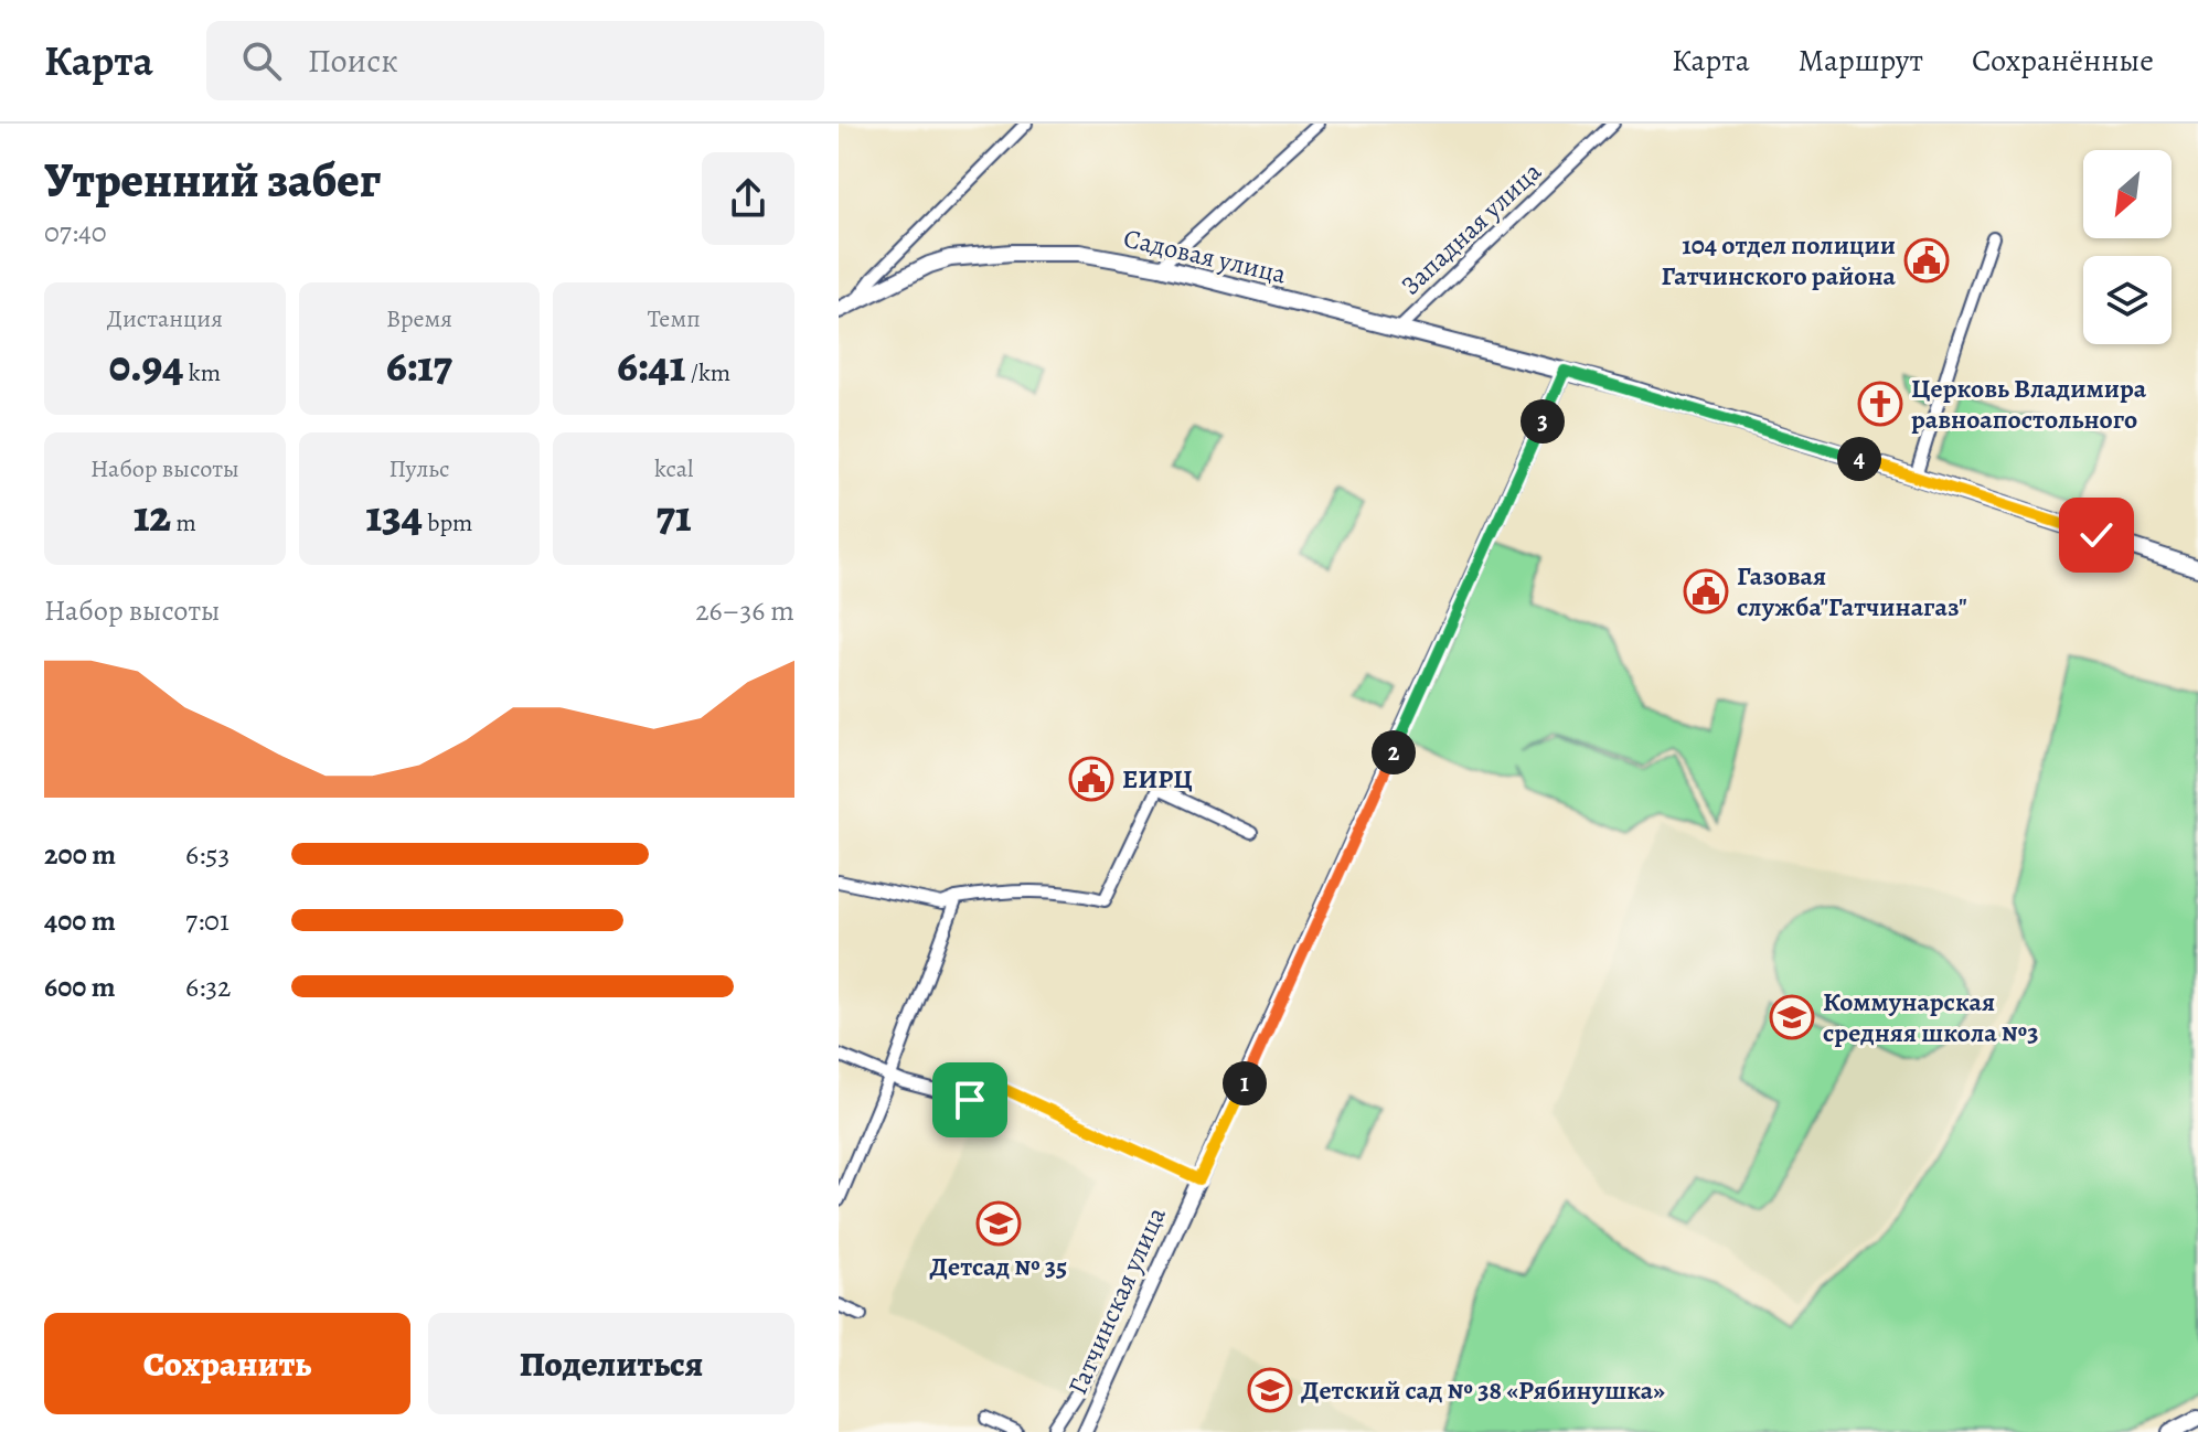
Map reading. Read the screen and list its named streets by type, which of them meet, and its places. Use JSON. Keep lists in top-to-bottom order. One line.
{"streets":{"main road":["Садовая улица"],"street":["Западная улица","Гатчинская улица"]},"crossings":[["Западная улица","Садовая улица"],["Садовая улица","Гатчинская улица"]],"places":{"public building":["104 отдел полиции Гатчинского района","Газовая служба\"Гатчинагаз\"","ЕИРЦ"],"church":["Церковь Владимира равноапостольного"],"school or university":["Коммунарская средняя школа №3","Детсад № 35","Детский сад № 38 «Рябинушка»"]},"north":"bottom left","page":{"header":"Карта","search":"Поиск","nav":["Карта","Маршрут","Сохранённые"],"heading":["Утренний забег","07:40"],"stats":[["Дистанция","0.94 km"],["Время","6:17"],["Темп","6:41 /km"],["Набор высоты","12 m"],["Пульс","134 bpm"],["kcal","71"]],"pins":["3","4","2","1"],"chart":["Набор высоты","26–36 m"],"list":[{"name":"200 m","note":"6:53"},{"name":"400 m","note":"7:01"},{"name":"600 m","note":"6:32"}],"buttons":["Сохранить","Поделиться"]}}
